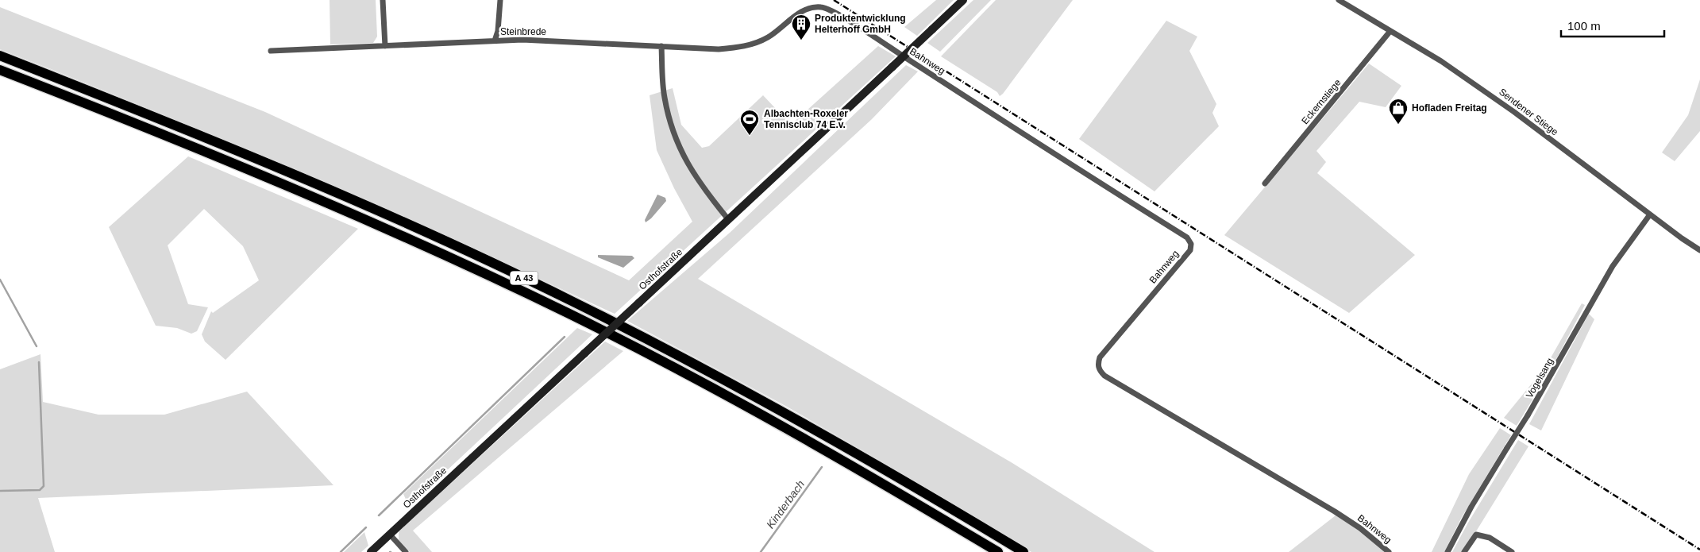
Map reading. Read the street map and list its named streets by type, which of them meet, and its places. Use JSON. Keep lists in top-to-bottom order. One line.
{"streets":{"highway":["A 43"],"street":["Steinbrede","Bahnweg","Eckernstiege","Sendener Stiege","Osthofstraße","Vogelsang"]},"crossings":[["Steinbrede","Bahnweg"],["Eckernstiege","Sendener Stiege"],["Sendener Stiege","Vogelsang"]],"water":["Kinderbach"],"places":{"building":["Produktentwicklung Helterhoff GmbH"],"shop":["Hofladen Freitag"],"sports":["Albachten-Roxeler Tennisclub 74 E.v."]},"scale_bar":"100 m"}
